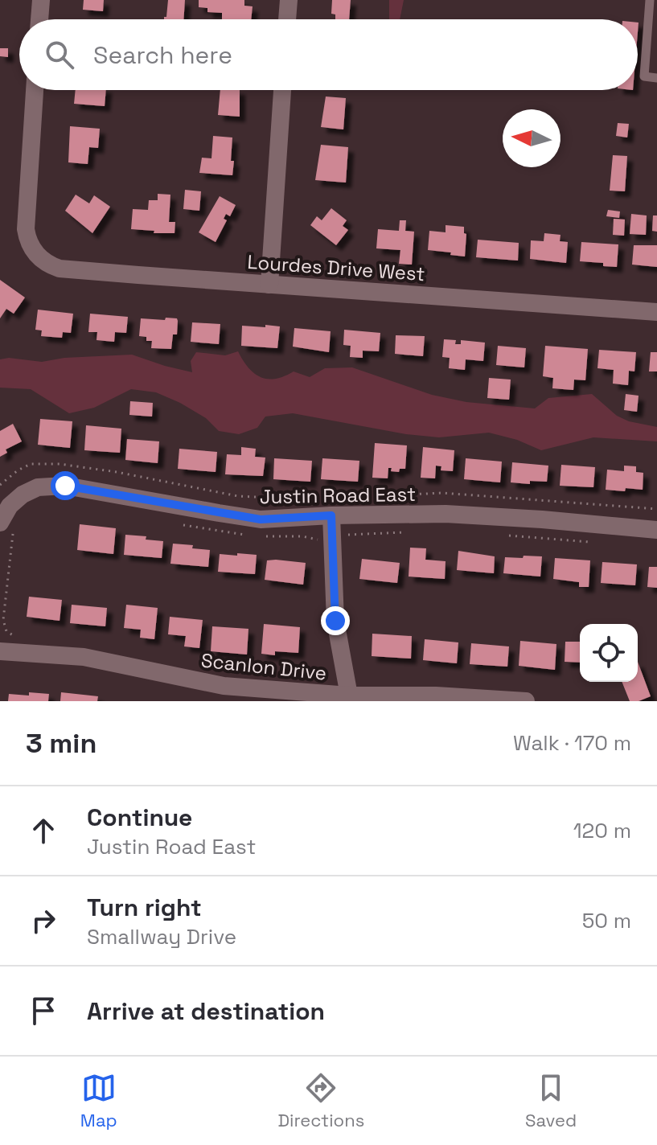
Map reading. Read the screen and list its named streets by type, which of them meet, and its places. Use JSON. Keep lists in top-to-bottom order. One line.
{"streets":{"street":["Lourdes Drive West","Justin Road East","Scanlon Drive"]},"north":"left","page":{"search":"Search here","heading":["3 min","Walk · 170 m"],"list":[["Continue","Justin Road East","120 m"],["Turn right","Smallway Drive","50 m"],"Arrive at destination"],"nav":["Map","Directions","Saved"]}}
